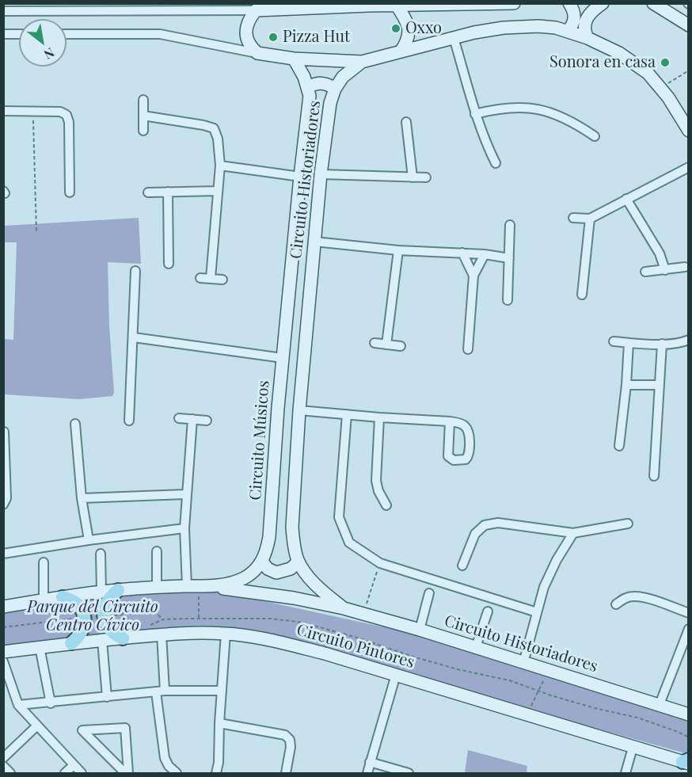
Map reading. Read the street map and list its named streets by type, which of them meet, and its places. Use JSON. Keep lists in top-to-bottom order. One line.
{"streets":{"street":["Circuito Historiadores","Circuito Músicos","Circuito Pintores"]},"parks":["Parque del Circuito Centro Cívico"],"places":["Oxxo","Pizza Hut","Sonora en casa"],"north":"bottom right"}
